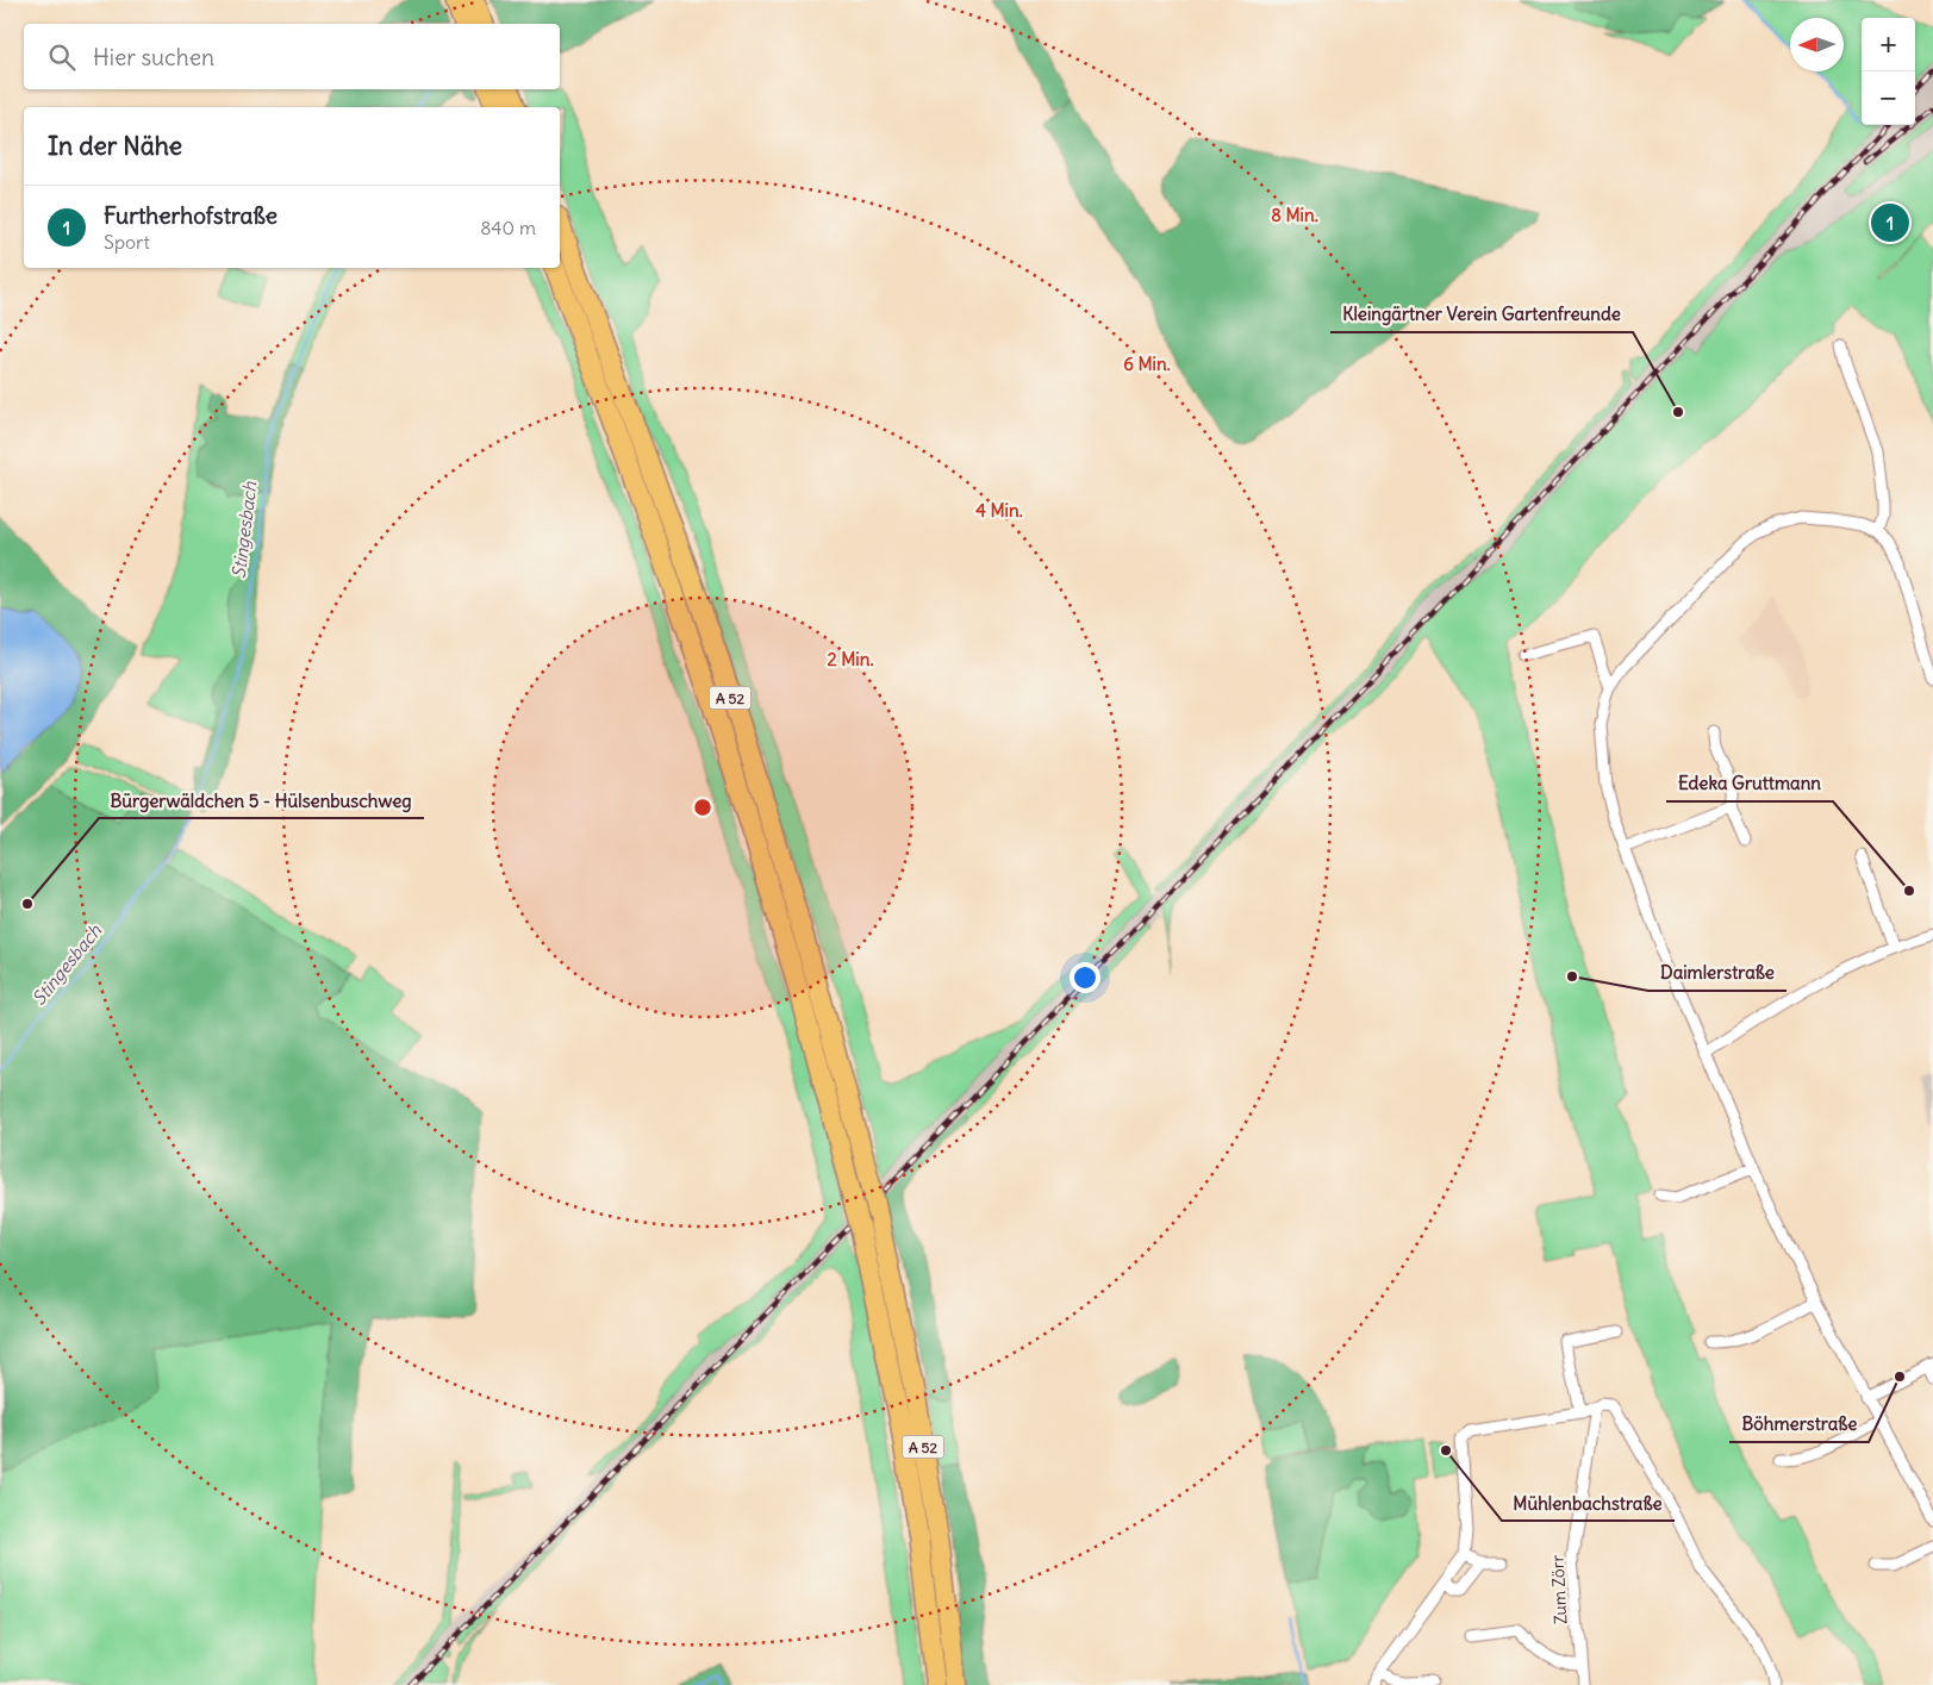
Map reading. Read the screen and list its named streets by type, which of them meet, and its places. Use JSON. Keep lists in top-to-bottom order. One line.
{"streets":{"highway":["A 52"],"street":["Zum Zörr"]},"water":["Stingesbach"],"places":["Kleingärtner Verein Gartenfreunde","Edeka Gruttmann","Bürgerwäldchen 5 - Hülsenbuschweg","Daimlerstraße","Böhmerstraße","Mühlenbachstraße"],"north":"left","page":{"map_buttons":["+","−"],"search":"Hier suchen","heading":"In der Nähe","list":[{"mark":"1","name":"Furtherhofstraße","note":"Sport","value":"840 m"}],"pins":"1"},"rings":["8 Min.","6 Min.","4 Min.","2 Min."]}
